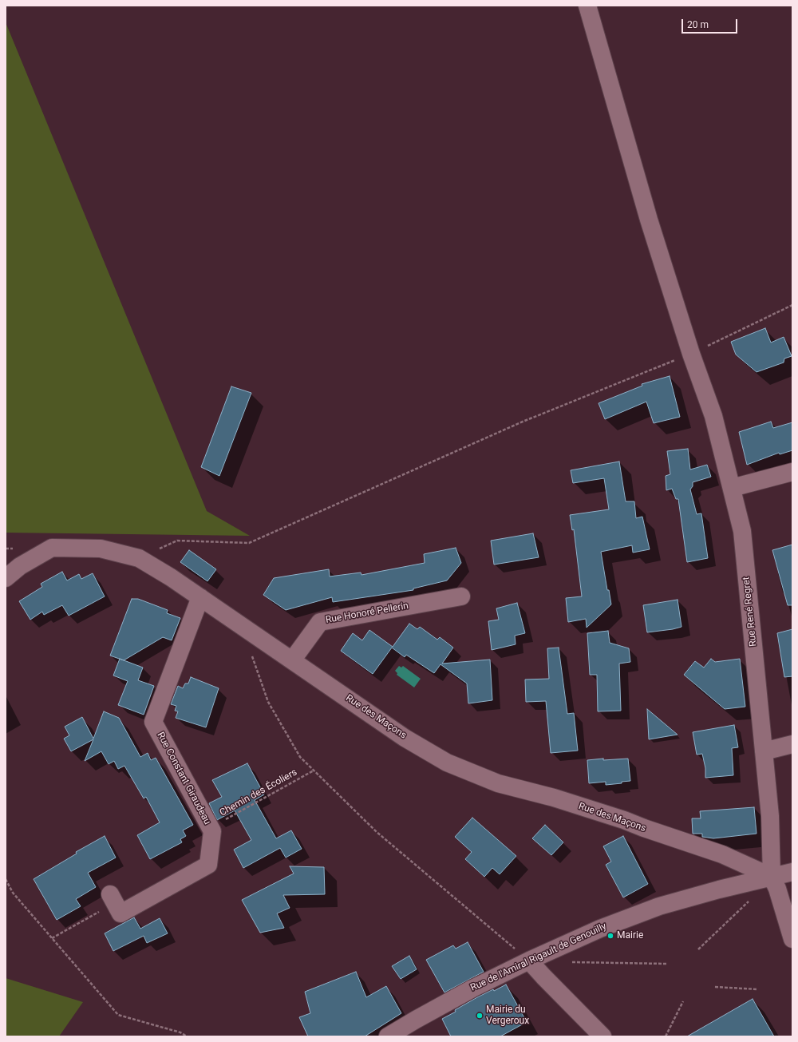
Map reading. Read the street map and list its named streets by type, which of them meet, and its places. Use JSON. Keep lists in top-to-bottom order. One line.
{"streets":{"street":["Rue René Regret","Rue Honoré Pellerin","Rue des Maçons","Rue Constant Giraudeau","Rue de l'Amiral Rigault de Genouilly"],"path":["Chemin des Écoliers"]},"crossings":[["Rue René Regret","Rue des Maçons"],["Rue René Regret","Rue de l'Amiral Rigault de Genouilly"],["Rue Honoré Pellerin","Rue des Maçons"],["Rue des Maçons","Rue Constant Giraudeau"],["Rue des Maçons","Rue de l'Amiral Rigault de Genouilly"],["Rue Constant Giraudeau","Chemin des Écoliers"]],"places":["Mairie","Mairie du Vergeroux"],"scale_bar":"20 m"}
